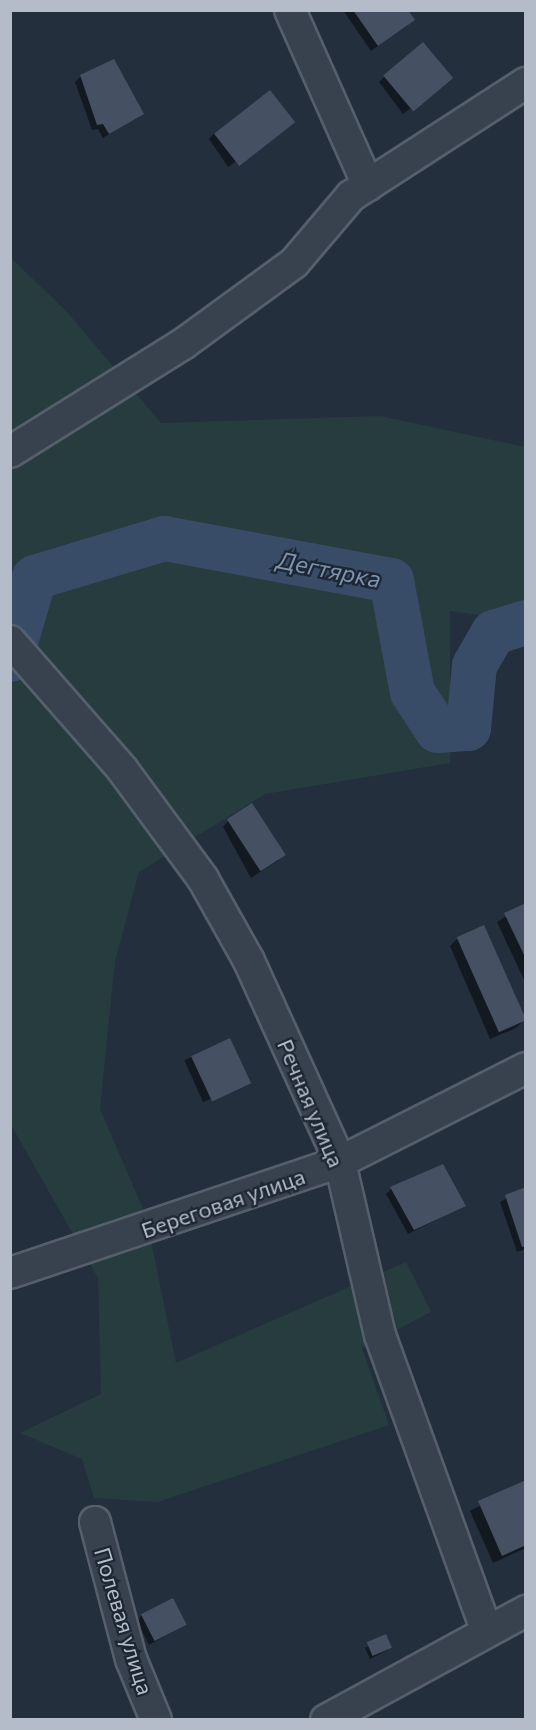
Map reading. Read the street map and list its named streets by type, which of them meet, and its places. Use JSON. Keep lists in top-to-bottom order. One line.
{"streets":{"street":["Речная улица","Береговая улица","Полевая улица"]},"crossings":[["Речная улица","Береговая улица"]],"water":["Дегтярка"]}
